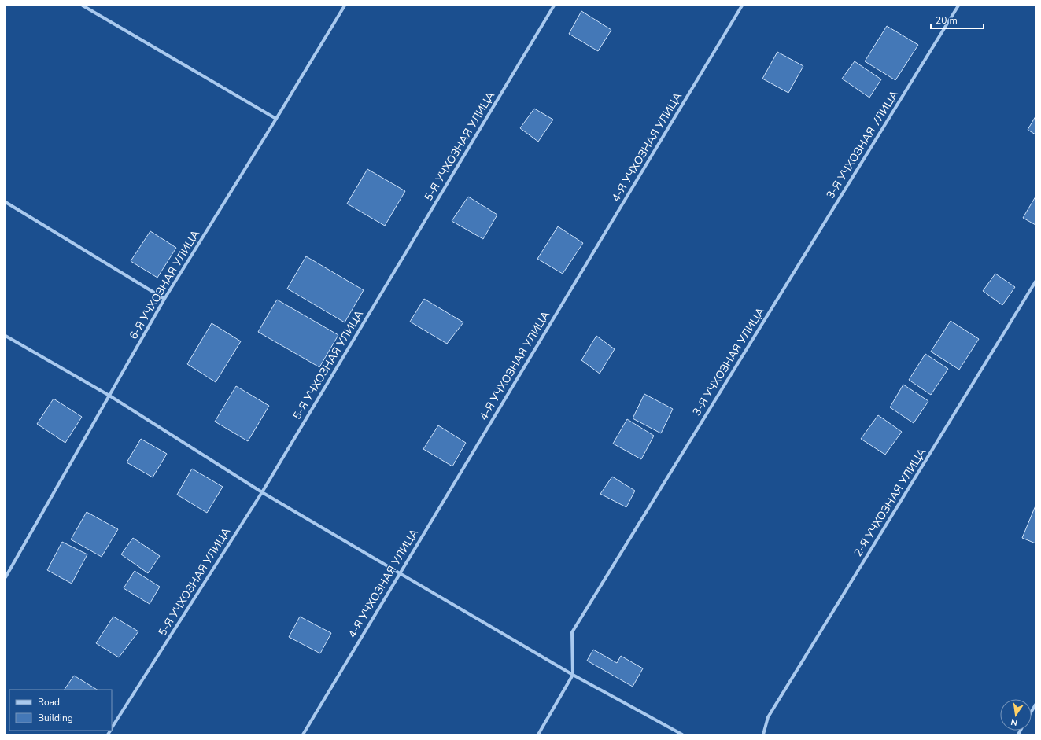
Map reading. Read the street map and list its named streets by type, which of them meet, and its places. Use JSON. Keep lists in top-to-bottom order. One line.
{"streets":{"street":["3-Я УЧХОЗНАЯ УЛИЦА","5-Я УЧХОЗНАЯ УЛИЦА","4-Я УЧХОЗНАЯ УЛИЦА","6-Я УЧХОЗНАЯ УЛИЦА","2-Я УЧХОЗНАЯ УЛИЦА"]},"legend":["Road","Building"],"scale_bar":"20 m","north":"bottom"}
